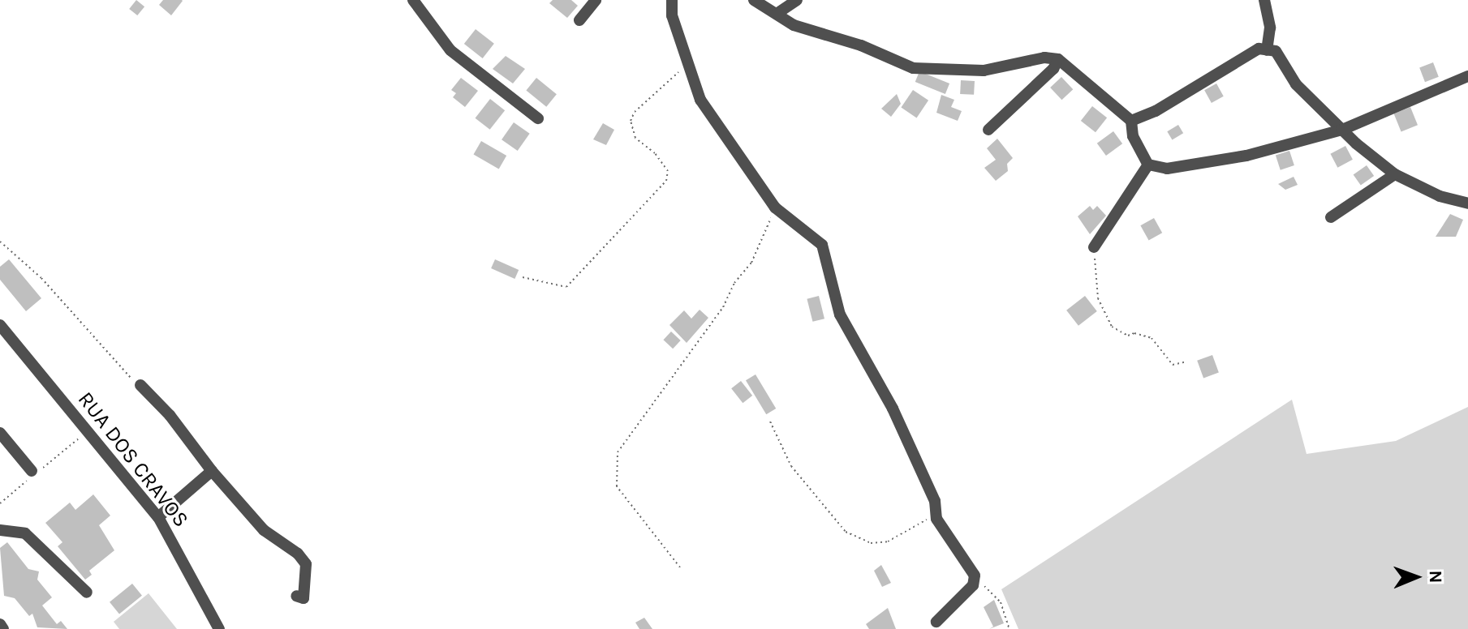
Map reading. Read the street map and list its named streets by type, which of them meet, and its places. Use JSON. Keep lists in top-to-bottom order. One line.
{"streets":{"street":["RUA DOS CRAVOS"]},"north":"right"}
